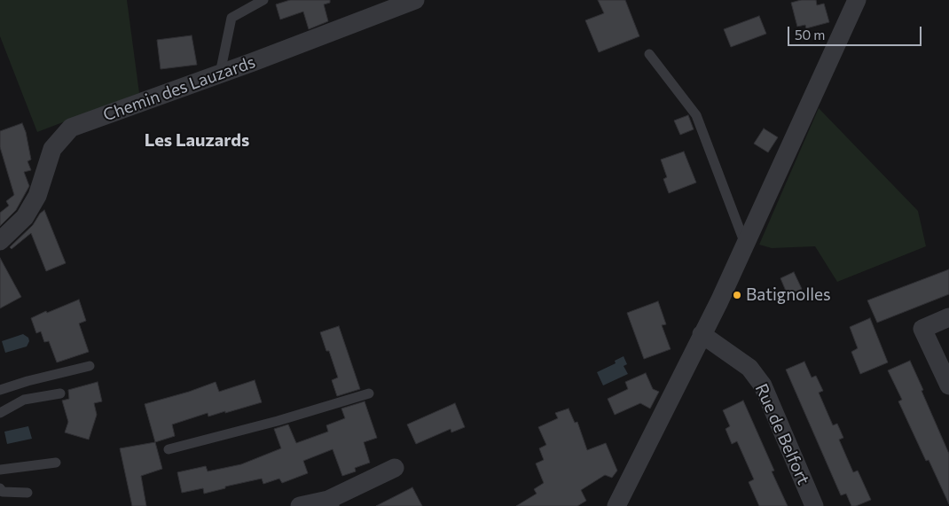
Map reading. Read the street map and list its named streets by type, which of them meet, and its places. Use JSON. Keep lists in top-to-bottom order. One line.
{"streets":{"street":["Chemin des Lauzards","Rue de Belfort"]},"districts":["Les Lauzards"],"places":["Batignolles"],"scale_bar":"50 m"}
